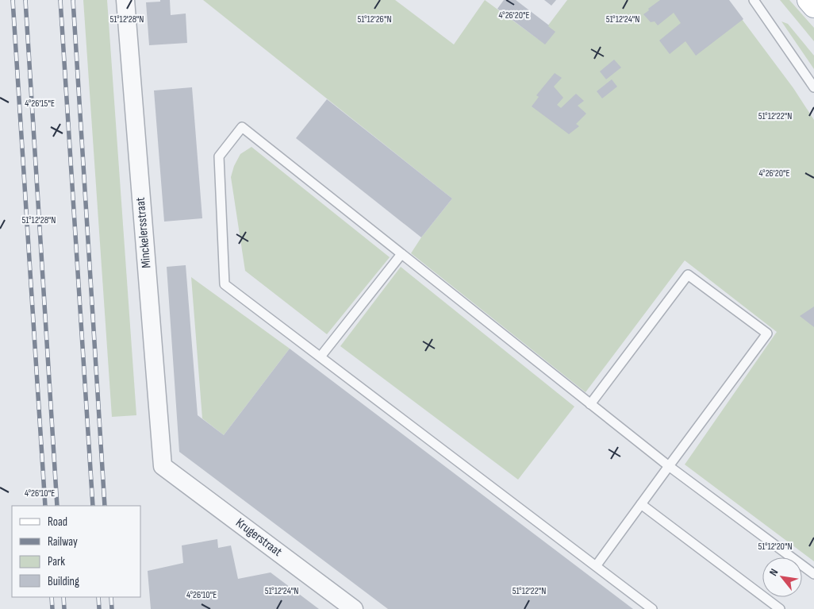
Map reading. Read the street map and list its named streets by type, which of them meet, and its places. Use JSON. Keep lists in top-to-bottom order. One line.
{"streets":{"street":["Minckelersstraat","Krugerstraat"]},"crossings":[["Minckelersstraat","Krugerstraat"]],"legend":["Road","Railway","Park","Building"],"north":"top left","coordinates":["4°26'20\"E","51°12'26\"N","51°12'24\"N","51°12'28\"N","4°26'15\"E","51°12'22\"N","4°26'10\"E","51°12'20\"N"]}
